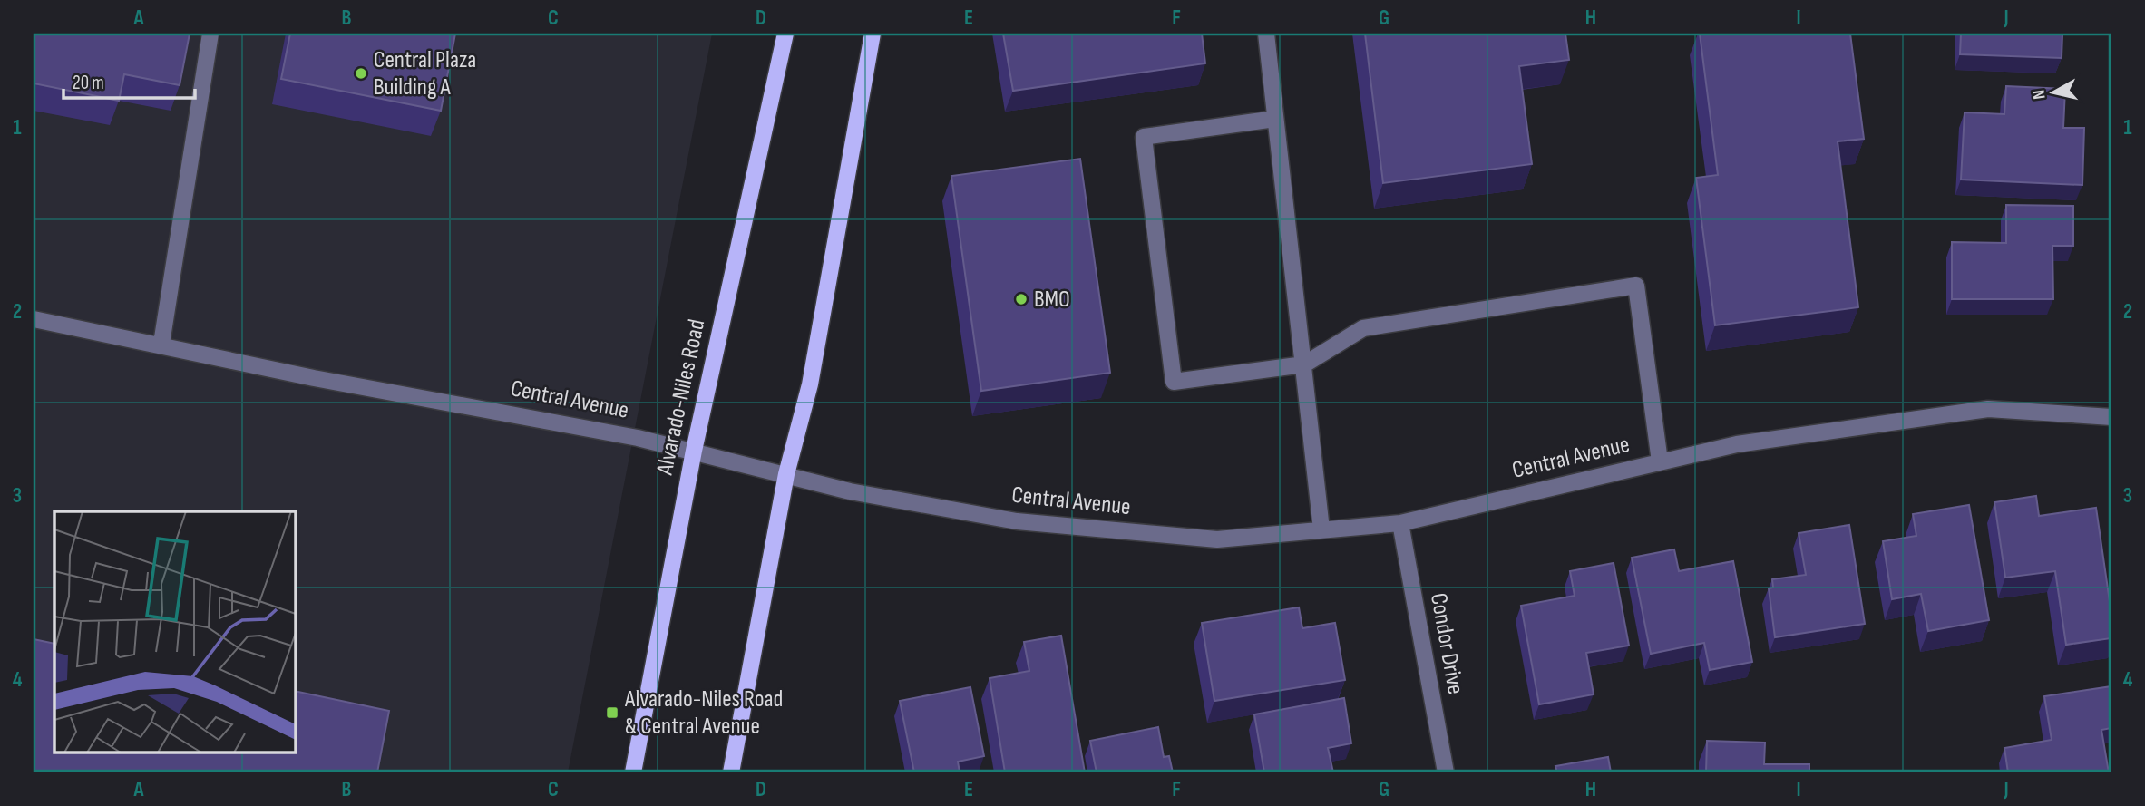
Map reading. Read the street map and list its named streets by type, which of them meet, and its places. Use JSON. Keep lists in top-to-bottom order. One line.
{"streets":{"main road":["Alvarado-Niles Road"],"street":["Central Avenue","Condor Drive"]},"crossings":[["Alvarado-Niles Road","Central Avenue"],["Central Avenue","Condor Drive"]],"places":{"other":["Central Plaza Building A","BMO"],"transit":["Alvarado-Niles Road & Central Avenue"]},"scale_bar":"20 m","north":"left","grid":{"columns":["A","B","C","D","E","F","G","H","I","J"],"rows":["1","2","3","4"]}}
